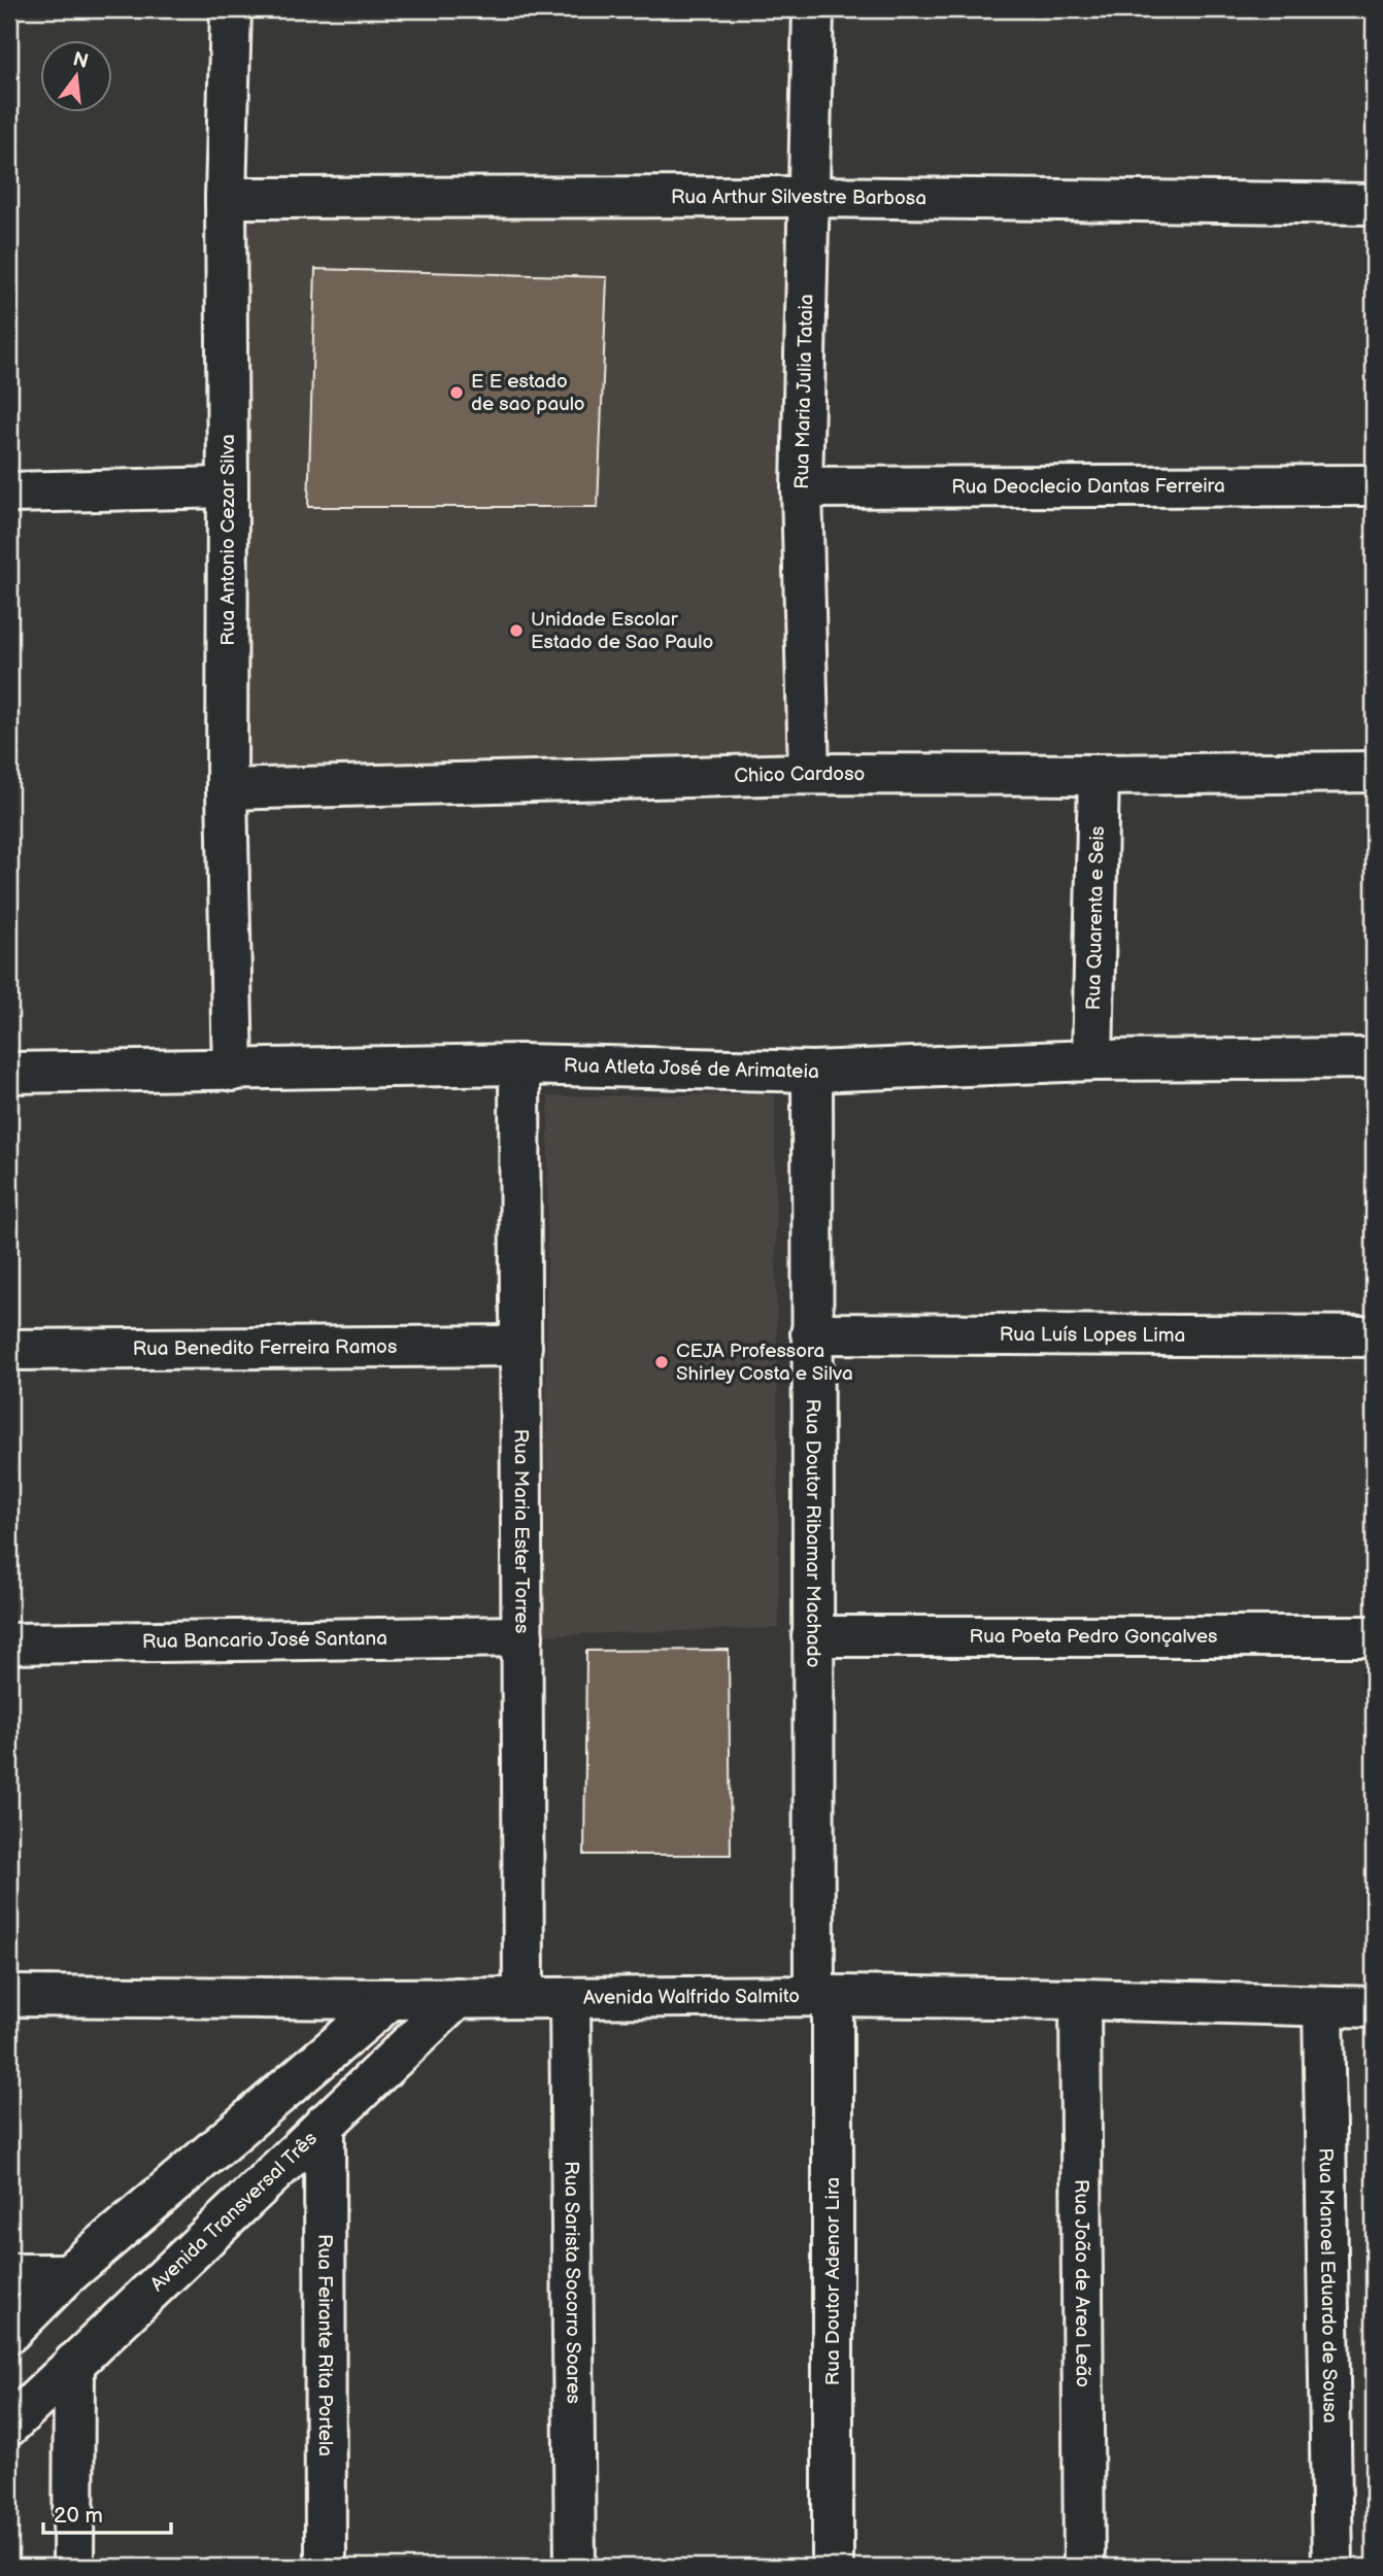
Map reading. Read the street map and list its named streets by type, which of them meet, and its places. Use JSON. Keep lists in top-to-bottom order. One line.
{"streets":{"street":["Rua Arthur Silvestre Barbosa","Rua Maria Julia Tataia","Rua Deoclecio Dantas Ferreira","Rua Antonio Cezar Silva","Chico Cardoso","Rua Quarenta e Seis","Rua Atleta José de Arimateia","Rua Luís Lopes Lima","Rua Benedito Ferreira Ramos","Rua Maria Ester Torres","Rua Doutor Ribamar Machado","Rua Poeta Pedro Gonçalves","Rua Bancario José Santana","Avenida Walfrido Salmito","Avenida Transversal Três","Rua Doutor Adenor Lira","Rua Sarista Socorro Soares","Rua João de Area Leão","Rua Manoel Eduardo de Sousa","Rua Feirante Rita Portela"]},"crossings":[["Rua Arthur Silvestre Barbosa","Rua Maria Julia Tataia"],["Rua Arthur Silvestre Barbosa","Rua Antonio Cezar Silva"],["Rua Maria Julia Tataia","Rua Deoclecio Dantas Ferreira"],["Rua Maria Julia Tataia","Chico Cardoso"],["Rua Antonio Cezar Silva","Chico Cardoso"],["Rua Antonio Cezar Silva","Rua Atleta José de Arimateia"],["Chico Cardoso","Rua Quarenta e Seis"],["Rua Quarenta e Seis","Rua Atleta José de Arimateia"],["Rua Atleta José de Arimateia","Rua Maria Ester Torres"],["Rua Atleta José de Arimateia","Rua Doutor Ribamar Machado"],["Rua Luís Lopes Lima","Rua Doutor Ribamar Machado"],["Rua Benedito Ferreira Ramos","Rua Maria Ester Torres"],["Rua Maria Ester Torres","Rua Bancario José Santana"],["Rua Maria Ester Torres","Avenida Walfrido Salmito"],["Rua Doutor Ribamar Machado","Rua Poeta Pedro Gonçalves"],["Rua Doutor Ribamar Machado","Avenida Walfrido Salmito"],["Rua Doutor Ribamar Machado","Rua Doutor Adenor Lira"],["Avenida Walfrido Salmito","Avenida Transversal Três"],["Avenida Walfrido Salmito","Rua Doutor Adenor Lira"],["Avenida Walfrido Salmito","Rua Sarista Socorro Soares"],["Avenida Walfrido Salmito","Rua João de Area Leão"],["Avenida Walfrido Salmito","Rua Manoel Eduardo de Sousa"],["Avenida Transversal Três","Rua Feirante Rita Portela"]],"places":["E E estado de sao paulo","Unidade Escolar Estado de Sao Paulo","CEJA Professora Shirley Costa e Silva"],"scale_bar":"20 m","north":"top"}
